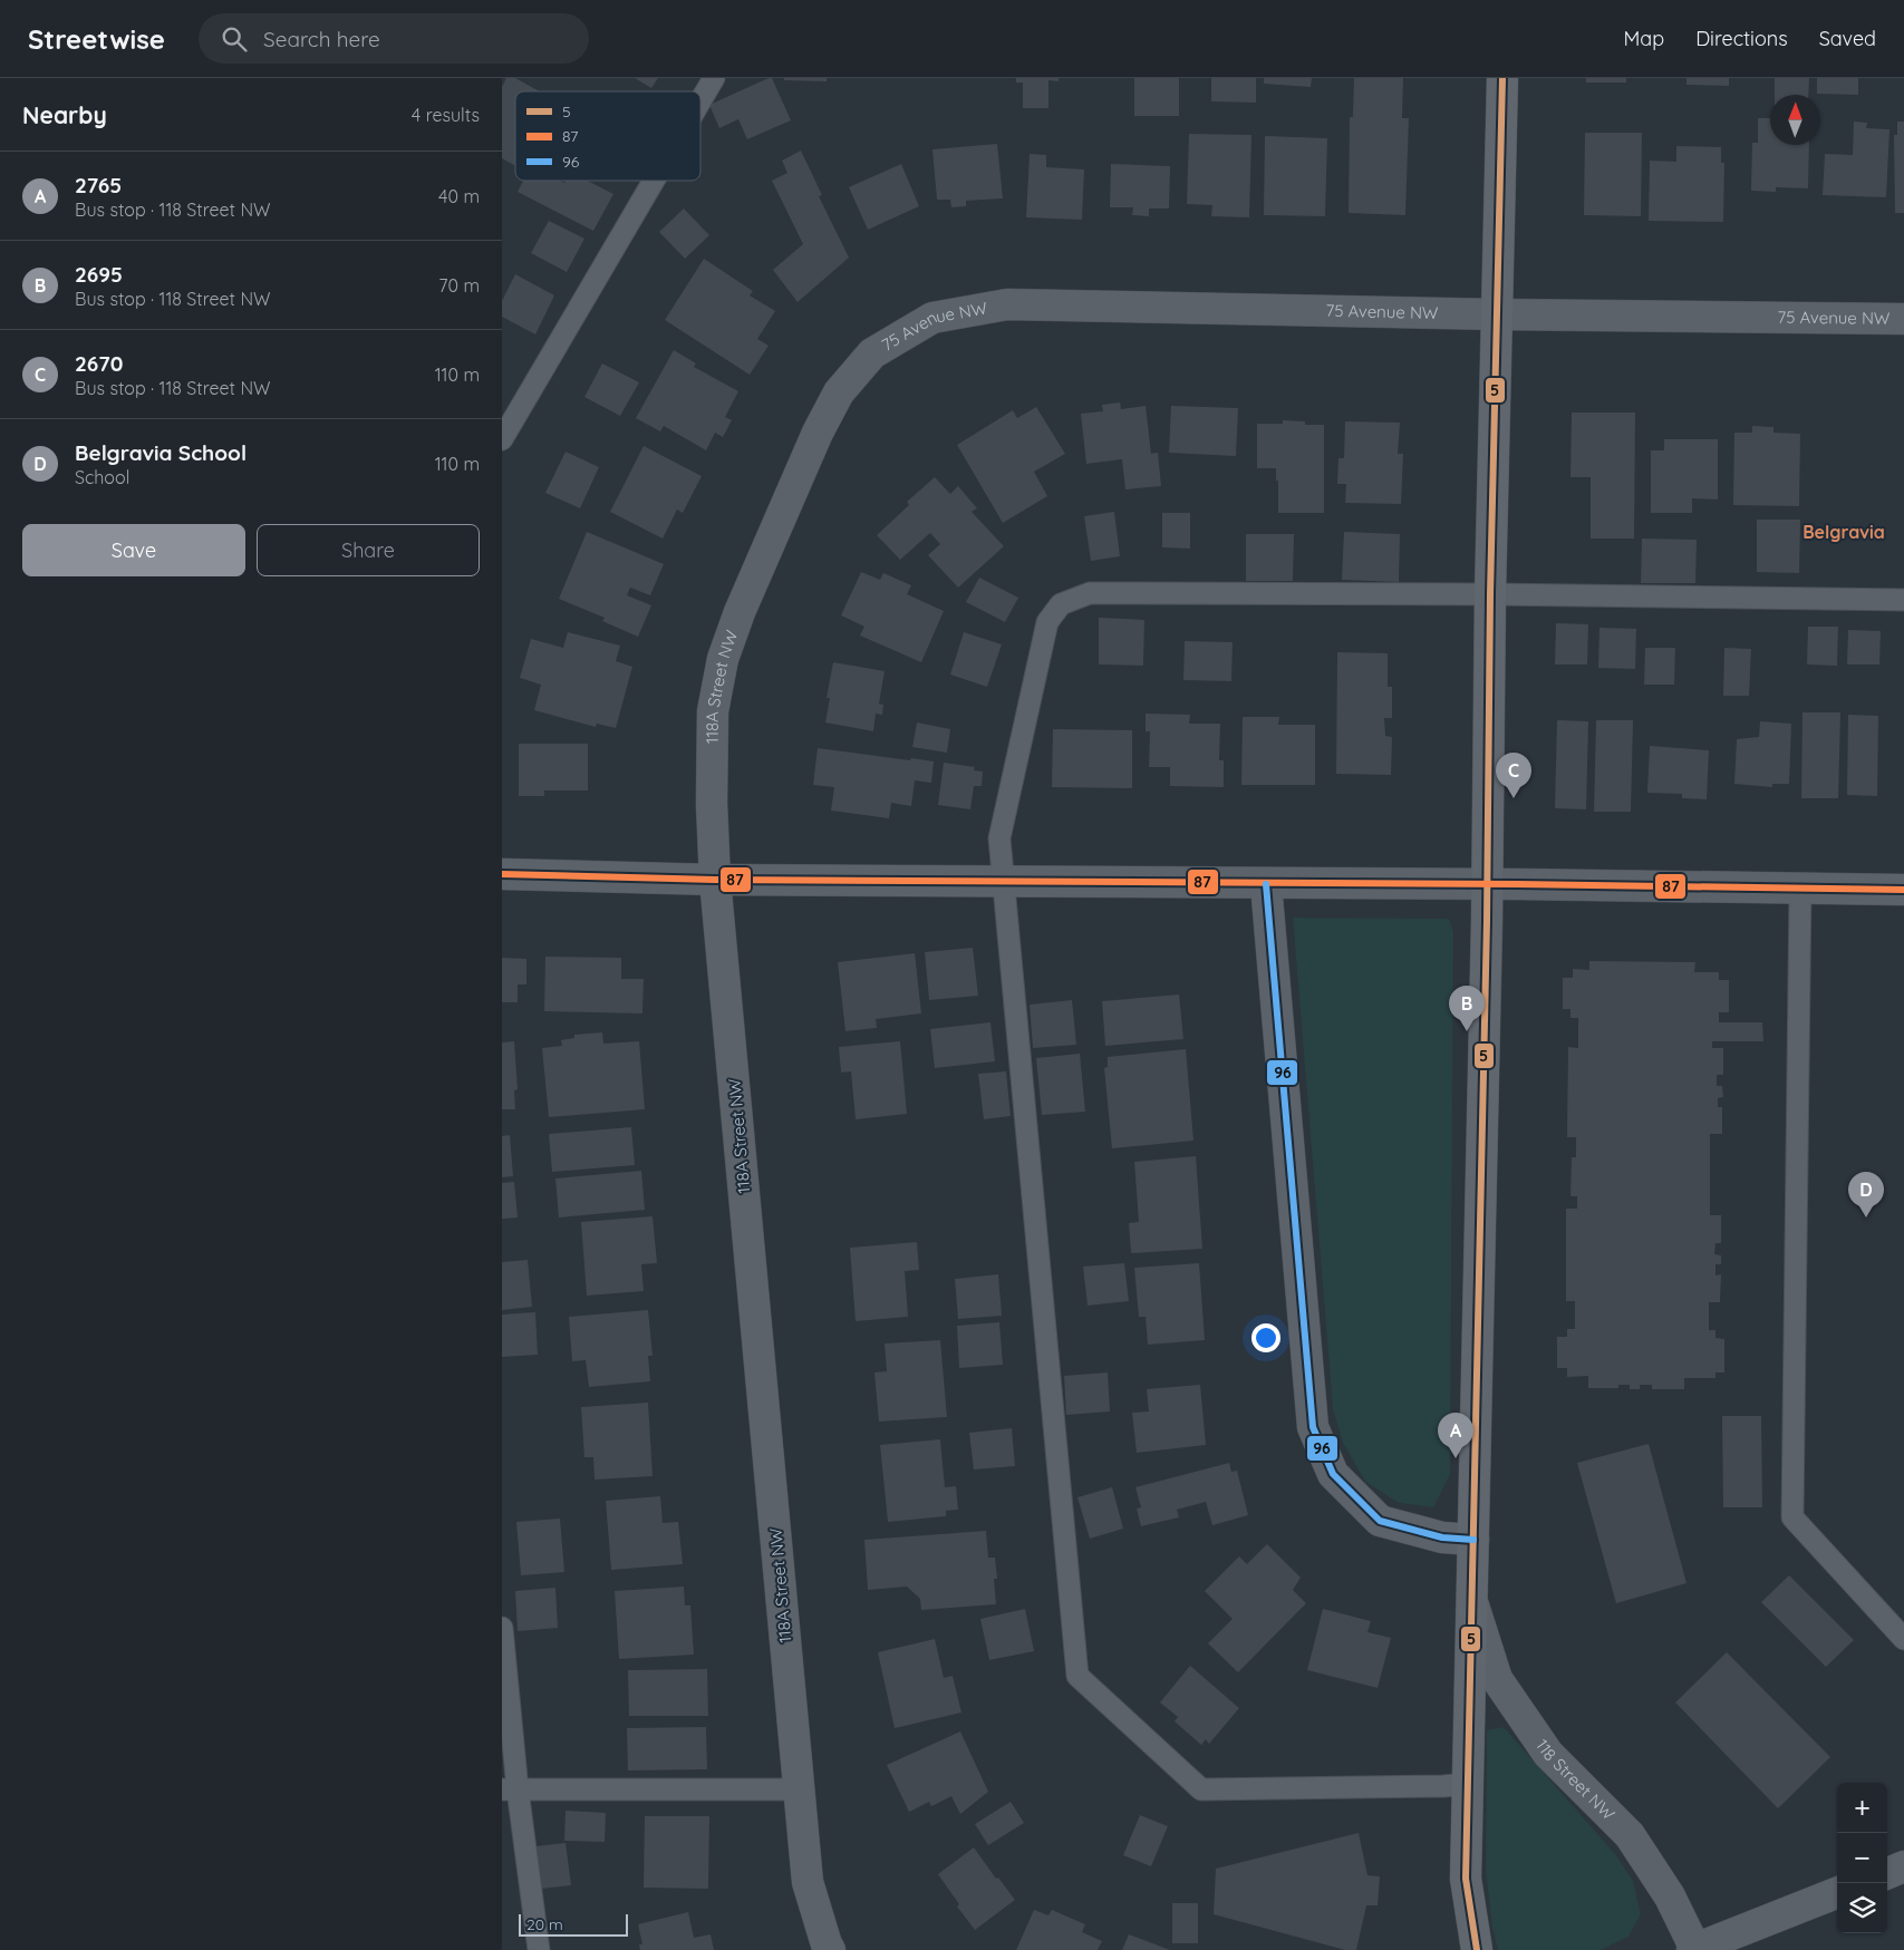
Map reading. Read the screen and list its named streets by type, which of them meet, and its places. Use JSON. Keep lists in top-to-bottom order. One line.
{"streets":{"street":["75 Avenue NW","118A Street NW","118 Street NW"]},"crossings":[["75 Avenue NW","118A Street NW"],["75 Avenue NW","118 Street NW"]],"districts":["Belgravia"],"lines":["transit line 5","transit line 87","transit line 96"],"legend":["5","87","96"],"scale_bar":"20 m","north":"top","page":{"header":"Streetwise","search":"Search here","nav":["Map","Directions","Saved"],"heading":["Nearby","4 results"],"list":[{"mark":"A","name":"2765","note":"Bus stop · 118 Street NW","value":"40 m"},{"mark":"B","name":"2695","note":"Bus stop · 118 Street NW","value":"70 m"},{"mark":"C","name":"2670","note":"Bus stop · 118 Street NW","value":"110 m"},{"mark":"D","name":"Belgravia School","note":"School","value":"110 m"}],"buttons":["Save","Share"],"pins":["C","B","D","A"],"map_buttons":["+","−"],"scale":"20 m"}}
